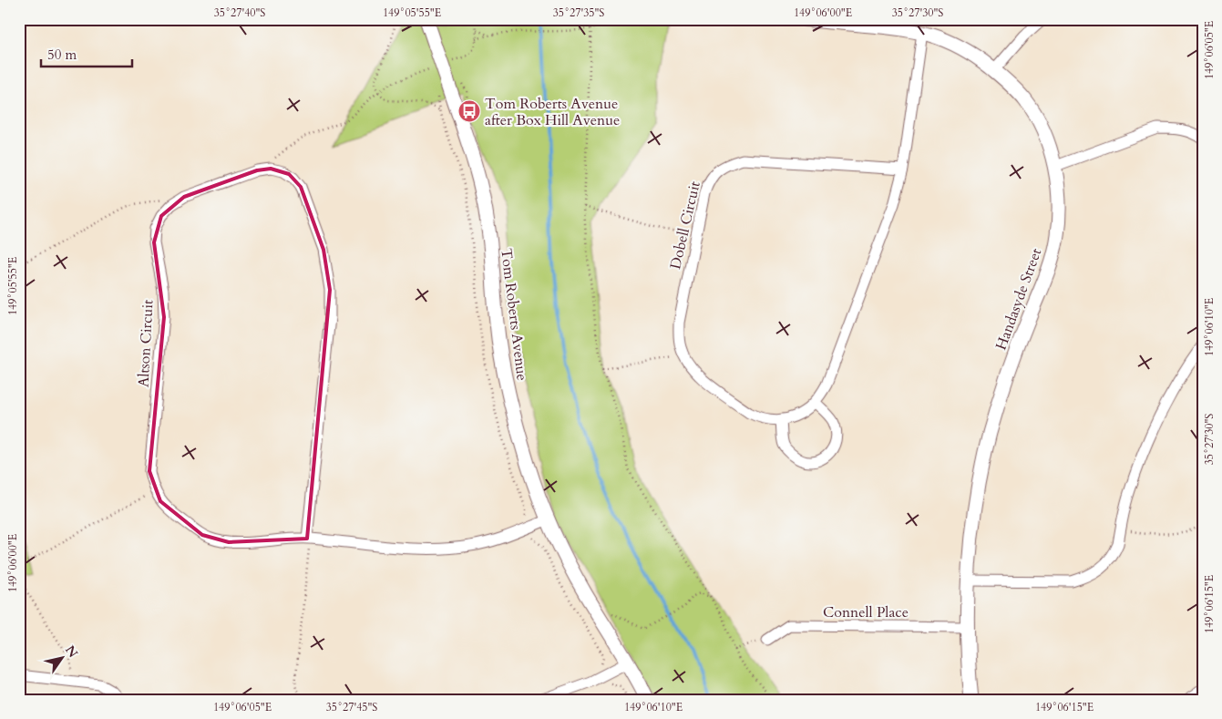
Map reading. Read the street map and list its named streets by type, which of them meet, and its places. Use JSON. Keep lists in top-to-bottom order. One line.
{"streets":{"street":["Dobell Circuit","Handasyde Street","Tom Roberts Avenue","Altson Circuit","Connell Place"]},"crossings":[["Dobell Circuit","Handasyde Street"],["Handasyde Street","Connell Place"],["Tom Roberts Avenue","Altson Circuit"]],"places":{"bus stop":["Tom Roberts Avenue after Box Hill Avenue"]},"scale_bar":"50 m","north":"top right","coordinates":["35°27'40\"S","149°05'55\"E","35°27'35\"S","149°06'00\"E","35°27'30\"S","149°06'05\"E","149°06'10\"E","149°06'15\"E","35°27'45\"S"]}
